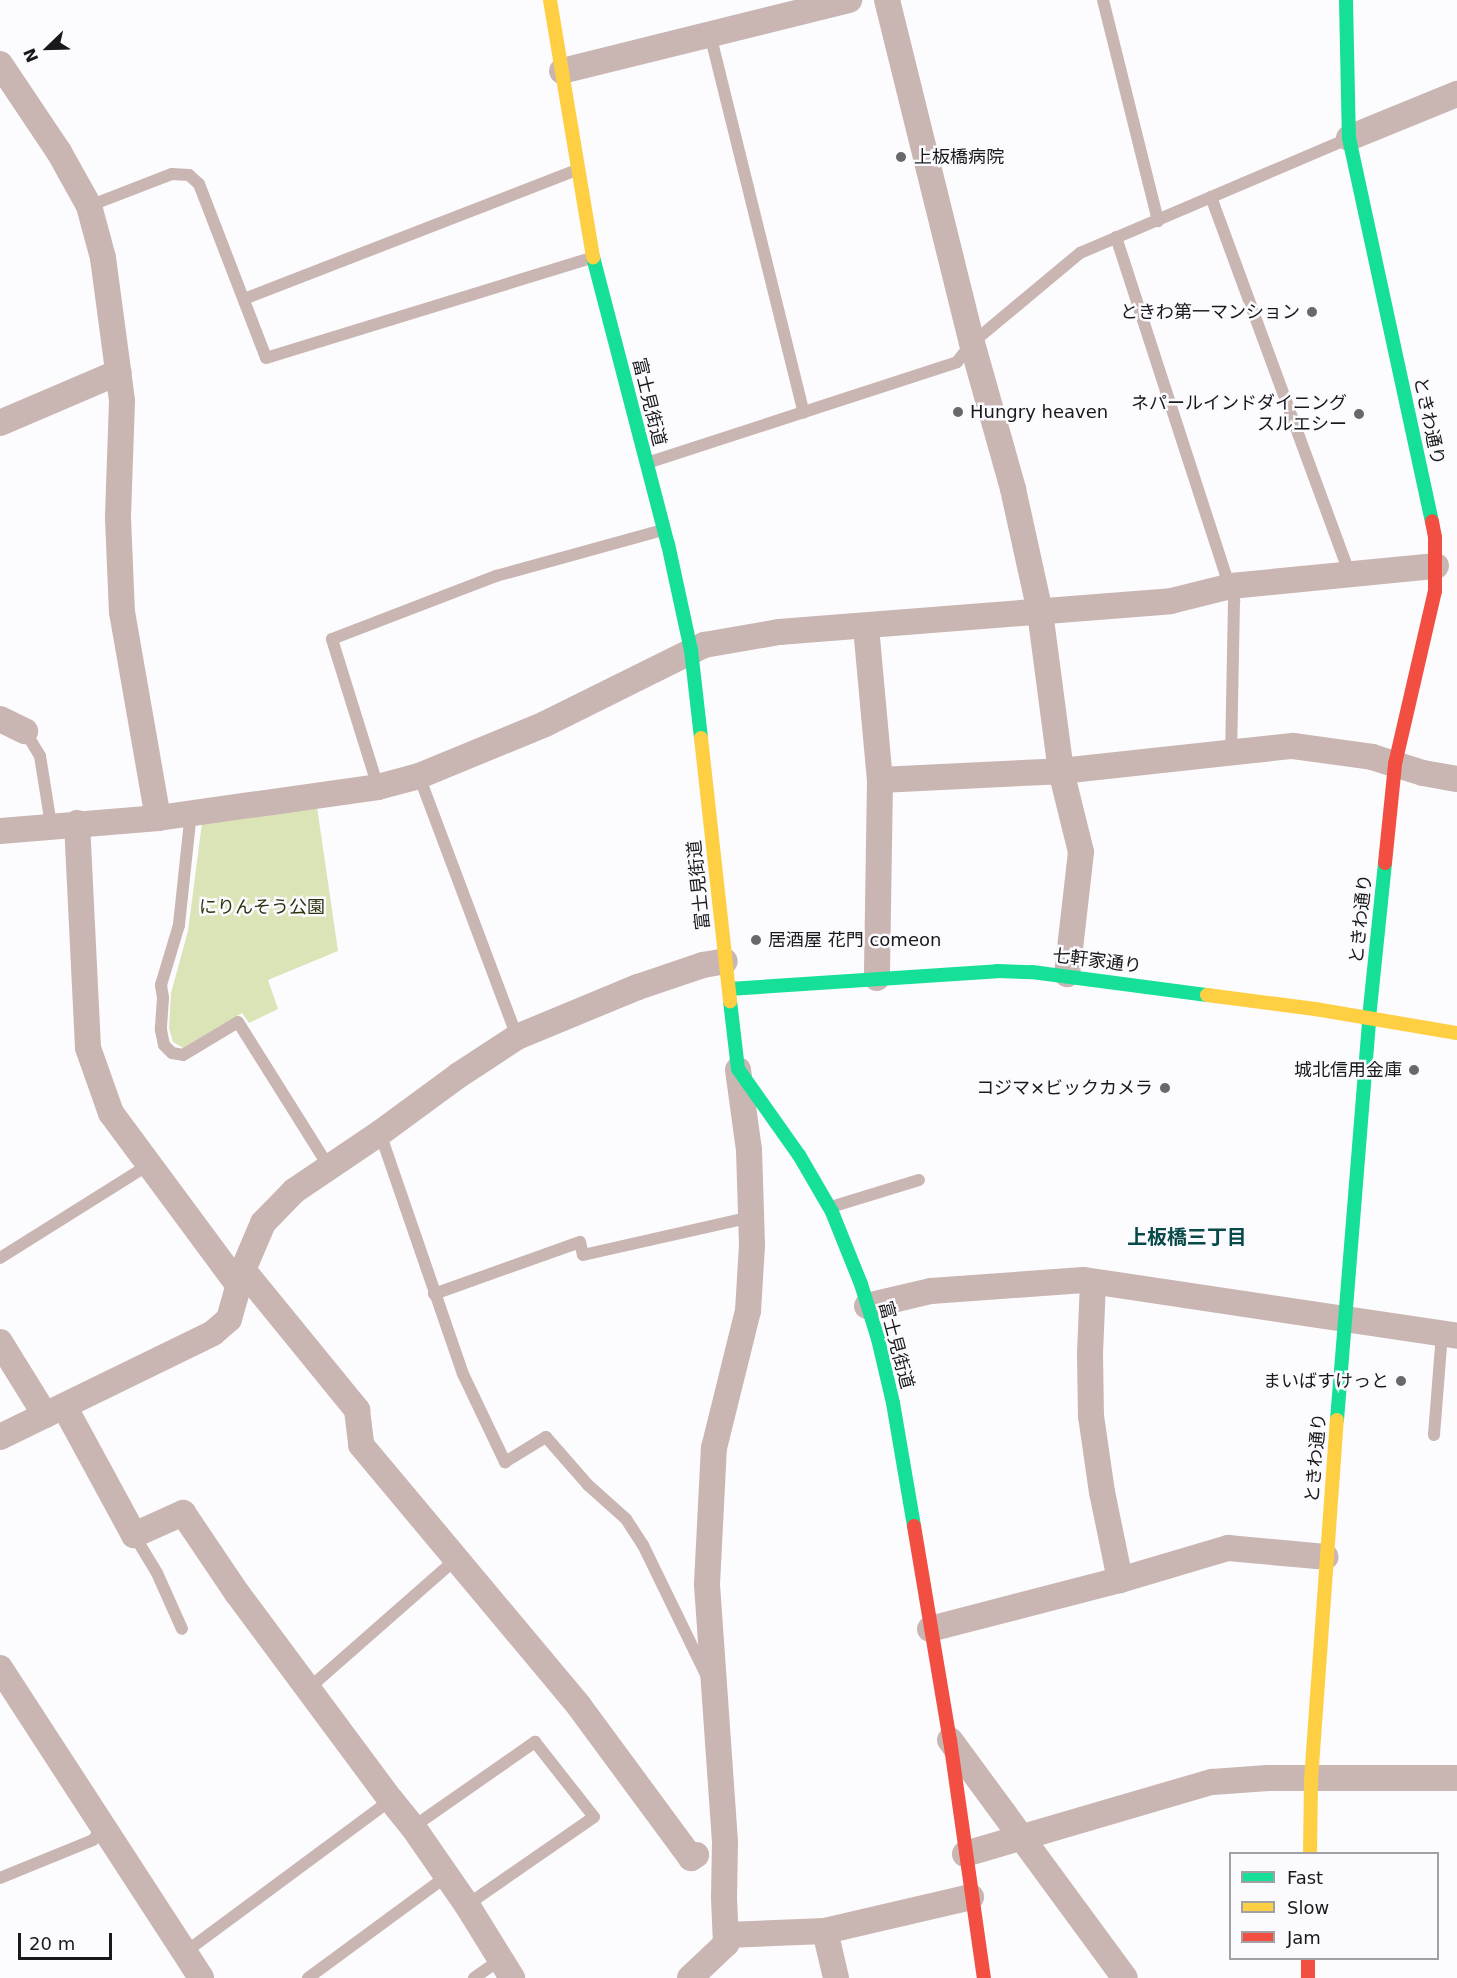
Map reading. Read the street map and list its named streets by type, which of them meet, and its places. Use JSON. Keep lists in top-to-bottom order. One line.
{"streets":{"street":["富士見街道","ときわ通り","七軒家通り"]},"crossings":[["富士見街道","七軒家通り"],["ときわ通り","七軒家通り"]],"districts":["上板橋三丁目"],"parks":["にりんそう公園"],"places":["上板橋病院","ときわ第一マンション","Hungry heaven","ネパールインドダイニング スルエシー","居酒屋 花門 comeon","城北信用金庫","コジマ×ビックカメラ","まいばすけっと"],"legend":["Fast","Slow","Jam"],"scale_bar":"20 m","north":"bottom left"}
